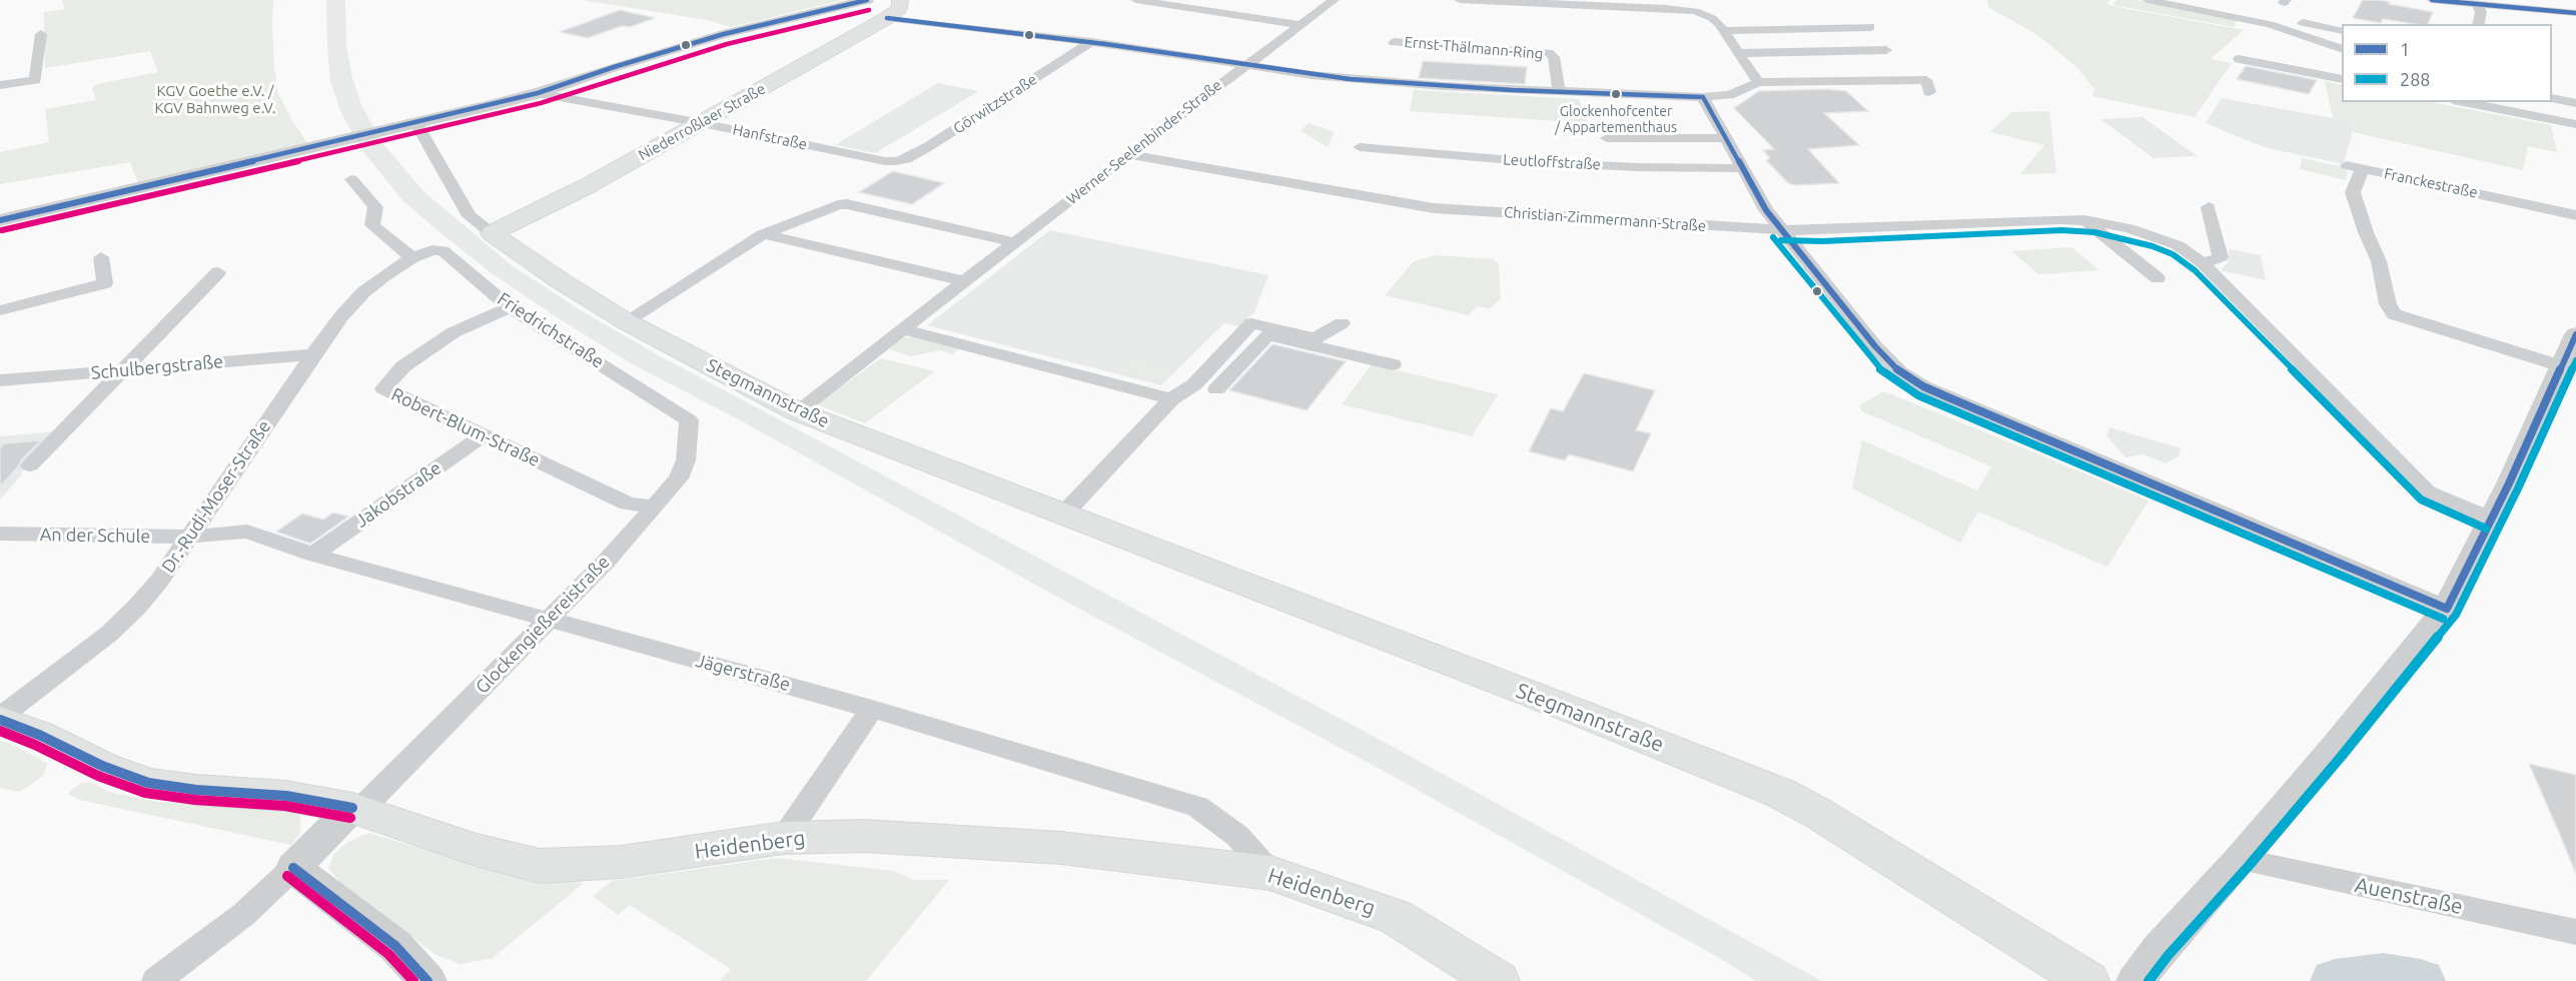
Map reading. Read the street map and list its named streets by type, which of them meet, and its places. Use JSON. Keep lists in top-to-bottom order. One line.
{"streets":{"main road":["Niederroßlaer Straße","Stegmannstraße","Heidenberg"],"street":["Ernst-Thälmann-Ring","Görwitzstraße","Hanfstraße","Werner-Seelenbinder-Straße","Leutloffstraße","Franckestraße","Christian-Zimmermann-Straße","Friedrichstraße","Schulbergstraße","Robert-Blum-Straße","Jakobstraße","Dr.-Rudi-Moser-Straße","An der Schule","Glockengießereistraße","Jägerstraße","Auenstraße"]},"crossings":[["Görwitzstraße","Hanfstraße"],["Niederroßlaer Straße","Hanfstraße"],["Niederroßlaer Straße","Stegmannstraße"],["Werner-Seelenbinder-Straße","Christian-Zimmermann-Straße"],["Werner-Seelenbinder-Straße","Stegmannstraße"],["Friedrichstraße","Robert-Blum-Straße"],["Friedrichstraße","Dr.-Rudi-Moser-Straße"],["Friedrichstraße","Glockengießereistraße"],["Schulbergstraße","Dr.-Rudi-Moser-Straße"],["Robert-Blum-Straße","Jakobstraße"],["Robert-Blum-Straße","Glockengießereistraße"],["Jakobstraße","Jägerstraße"],["Dr.-Rudi-Moser-Straße","An der Schule"],["Dr.-Rudi-Moser-Straße","Jägerstraße"],["Dr.-Rudi-Moser-Straße","Heidenberg"],["An der Schule","Jägerstraße"],["Glockengießereistraße","Jägerstraße"],["Glockengießereistraße","Heidenberg"],["Jägerstraße","Heidenberg"]],"parks":["KGV Goethe e.V. / KGV Bahnweg e.V."],"places":["Glockenhofcenter / Appartementhaus"],"lines":["transit line 1","transit line 288"],"legend":["1","288"]}
